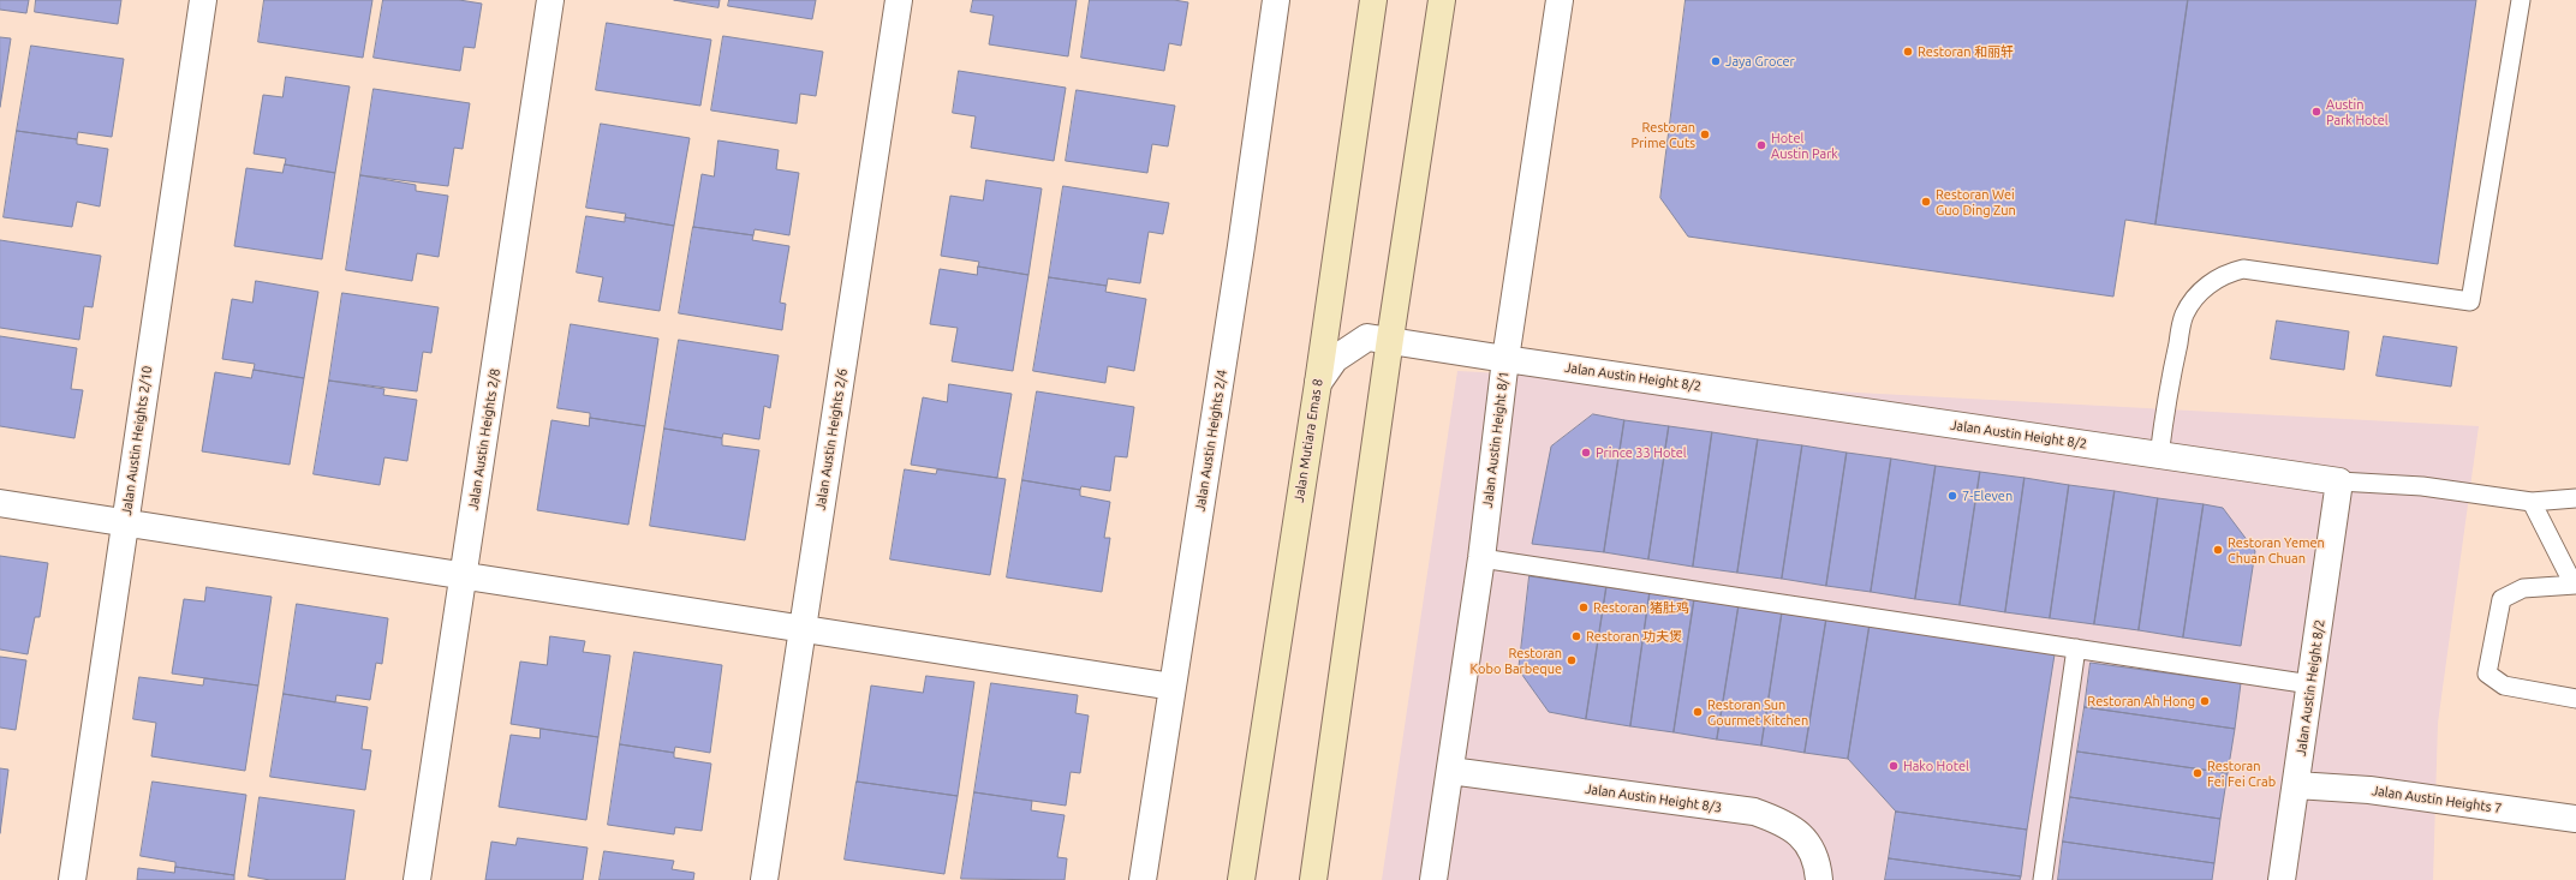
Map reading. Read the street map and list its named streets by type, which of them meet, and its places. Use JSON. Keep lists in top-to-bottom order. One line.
{"streets":{"main road":["Jalan Mutiara Emas 8"],"street":["Jalan Austin Height 8/2","Jalan Austin Heights 2/8","Jalan Austin Heights 2/6","Jalan Austin Height 8/1","Jalan Austin Heights 2/10","Jalan Austin Heights 2/4","Jalan Austin Height 8/3","Jalan Austin Heights 7"]},"crossings":[["Jalan Austin Height 8/2","Jalan Austin Height 8/1"],["Jalan Austin Height 8/2","Jalan Mutiara Emas 8"],["Jalan Austin Height 8/2","Jalan Austin Heights 7"],["Jalan Austin Height 8/1","Jalan Austin Height 8/3"]],"places":["Restoran 和丽轩","Jaya Grocer","Austin Park Hotel","Restoran Prime Cuts","Hotel Austin Park","Restoran Wei Guo Ding Zun","Prince 33 Hotel","7-Eleven","Restoran Yemen Chuan Chuan","Restoran 猪肚鸡","Restoran 功夫煲","Restoran Kobo Barbeque","Restoran Ah Hong","Restoran Sun Gourmet Kitchen","Hako Hotel","Restoran Fei Fei Crab"]}
